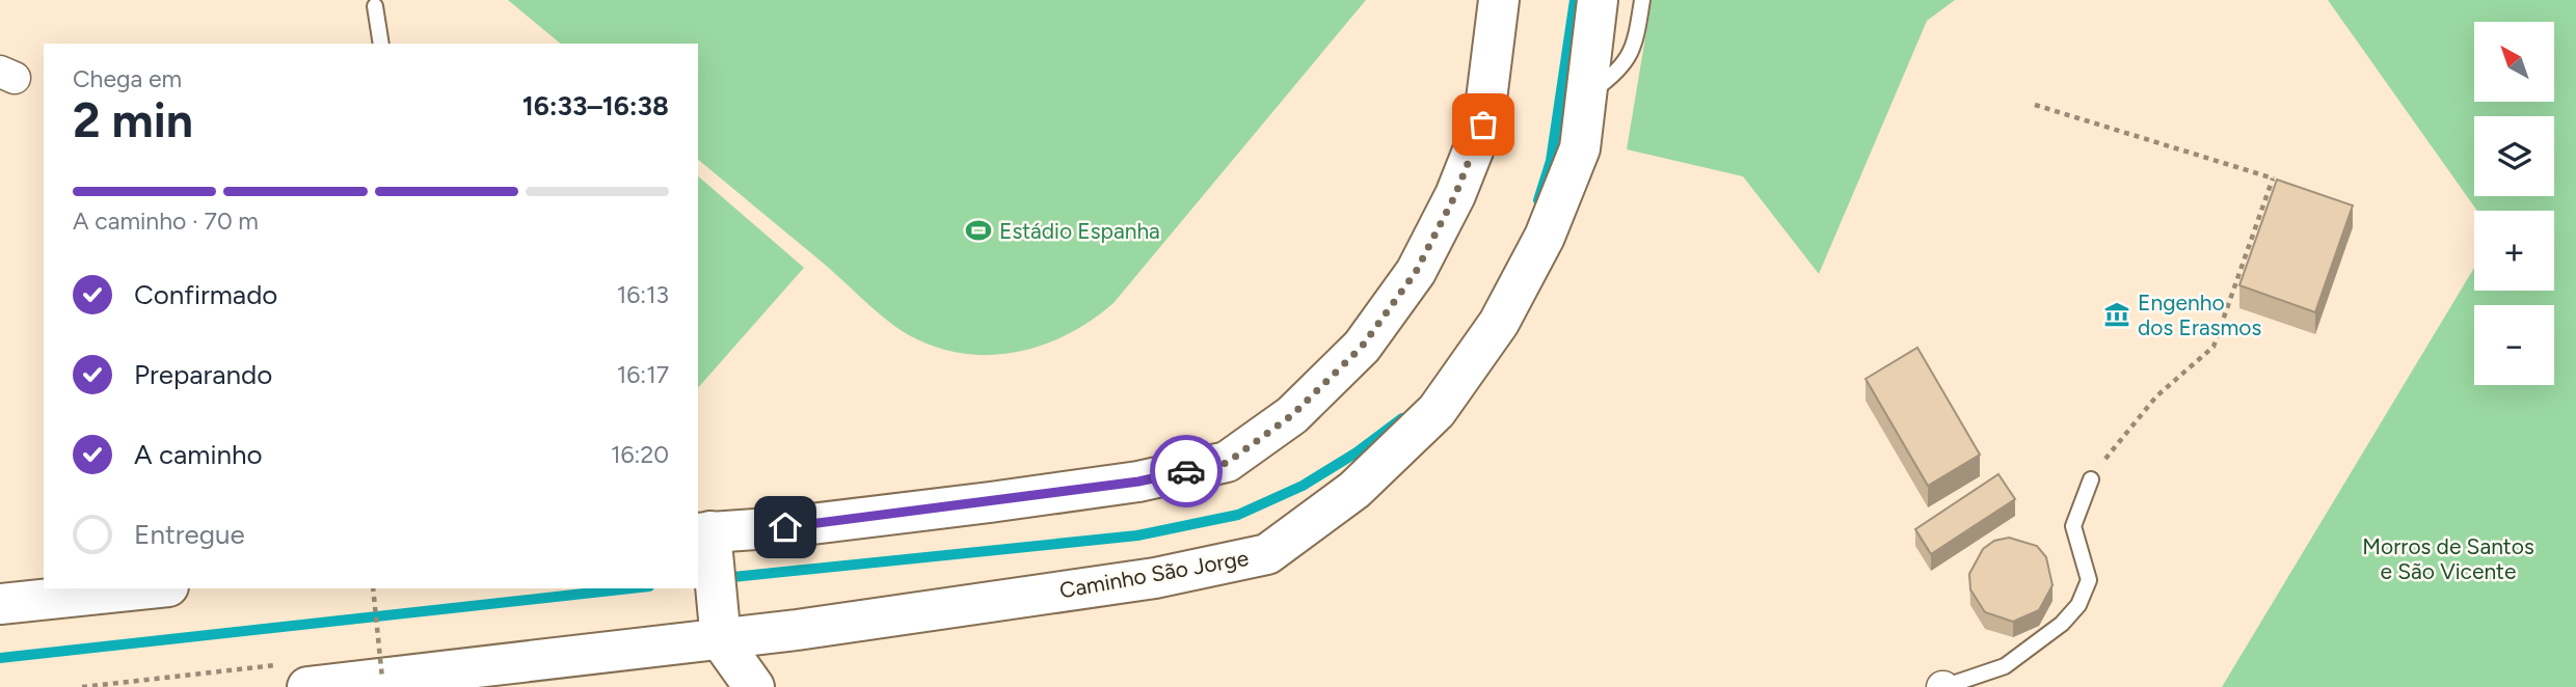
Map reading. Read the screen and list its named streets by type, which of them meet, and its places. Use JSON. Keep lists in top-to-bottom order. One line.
{"streets":{"street":["Caminho São Jorge"]},"parks":["Morros de Santos e São Vicente"],"places":{"sports":["Estádio Espanha"],"museum":["Engenho dos Erasmos"]},"north":"top left","page":{"map_buttons":["+","−"],"heading":["2 min","Chega em","16:33–16:38"],"bar":"A caminho · 70 m","list":[["Confirmado","16:13"],["Preparando","16:17"],["A caminho","16:20"],"Entregue"]}}
